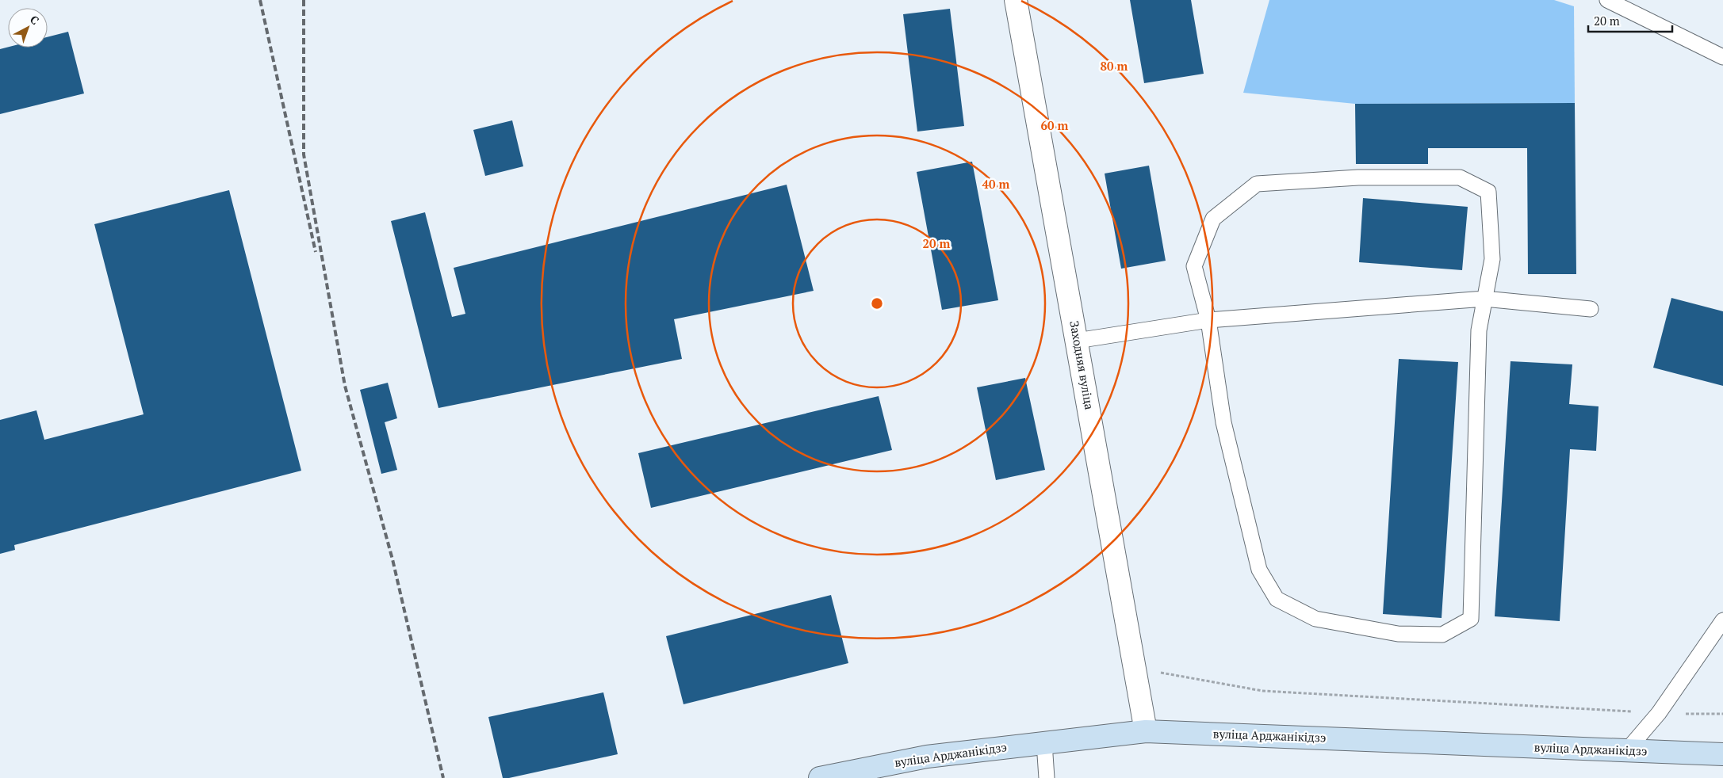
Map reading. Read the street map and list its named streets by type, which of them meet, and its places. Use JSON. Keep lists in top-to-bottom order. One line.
{"streets":{"main road":["вуліца Арджанікідзэ"],"street":["Заходняя вуліца"]},"crossings":[["Заходняя вуліца","вуліца Арджанікідзэ"]],"scale_bar":"20 m","north":"top right","rings":["80 m","60 m","40 m","20 m"]}
